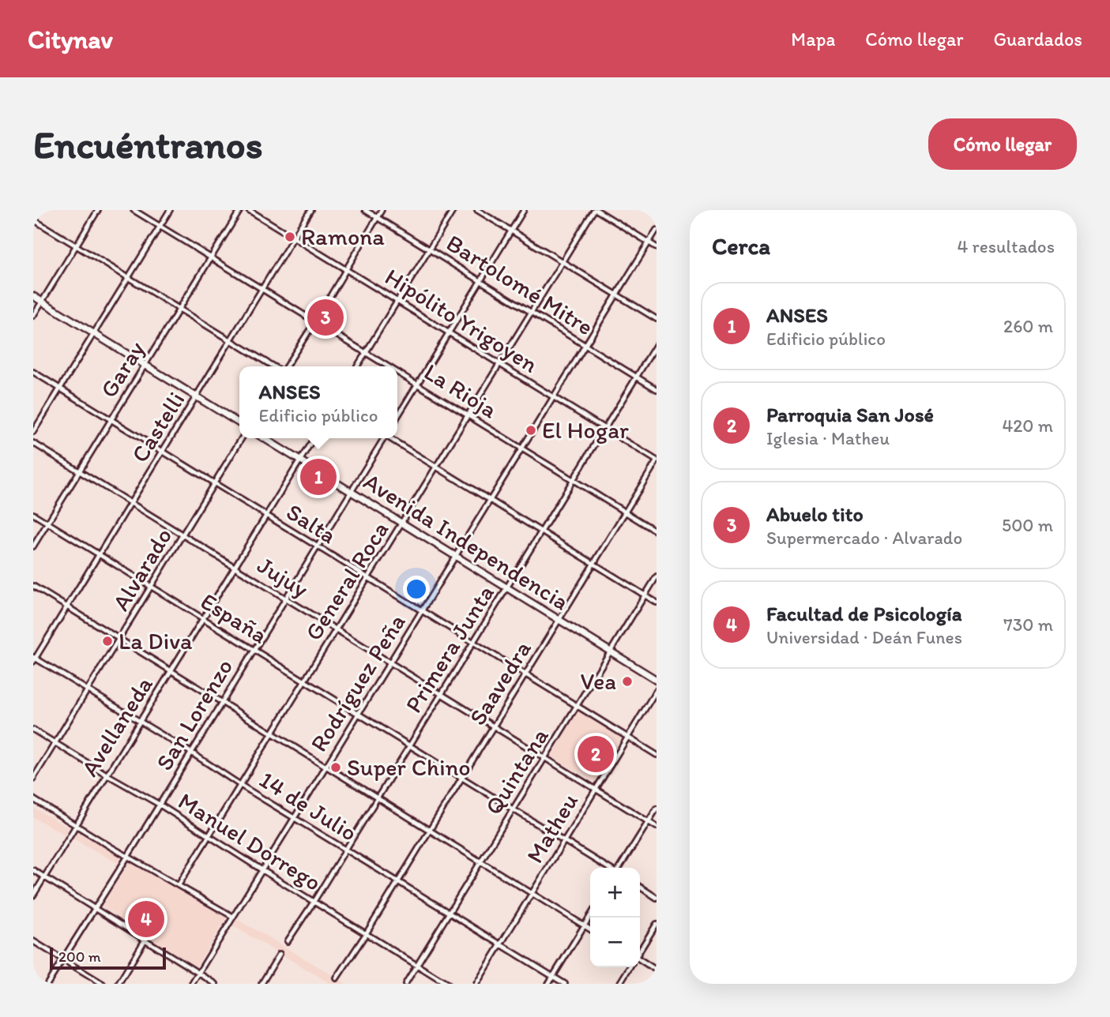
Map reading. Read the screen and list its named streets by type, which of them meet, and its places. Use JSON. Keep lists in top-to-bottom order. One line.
{"streets":{"main road":["Avenida Independencia"],"street":["Bartolomé Mitre","Hipólito Yrigoyen","Garay","La Rioja","Castelli","Salta","Alvarado","Jujuy","General Roca","España","Primera Junta","Rodríguez Peña","Saavedra","San Lorenzo","Avellaneda","Quintana","14 de Julio","Matheu","Manuel Dorrego"]},"crossings":[["Bartolomé Mitre","General Roca"],["Bartolomé Mitre","Primera Junta"],["Bartolomé Mitre","Rodríguez Peña"],["Hipólito Yrigoyen","Castelli"],["Hipólito Yrigoyen","General Roca"],["Hipólito Yrigoyen","Primera Junta"],["Hipólito Yrigoyen","Rodríguez Peña"],["Hipólito Yrigoyen","Saavedra"],["Garay","La Rioja"],["Garay","Salta"],["Garay","Jujuy"],["Garay","España"],["La Rioja","Castelli"],["La Rioja","General Roca"],["La Rioja","Primera Junta"],["La Rioja","Rodríguez Peña"],["La Rioja","Saavedra"],["Castelli","Salta"],["Castelli","Jujuy"],["Castelli","España"],["Castelli","14 de Julio"],["Salta","Alvarado"],["Salta","General Roca"],["Salta","Primera Junta"],["Salta","Rodríguez Peña"],["Salta","Saavedra"],["Salta","San Lorenzo"],["Salta","Avellaneda"],["Salta","Quintana"],["Salta","Matheu"],["Avenida Independencia","General Roca"],["Avenida Independencia","Primera Junta"],["Avenida Independencia","Rodríguez Peña"],["Avenida Independencia","Saavedra"],["Avenida Independencia","San Lorenzo"],["Avenida Independencia","Avellaneda"],["Avenida Independencia","Quintana"],["Alvarado","Jujuy"],["Alvarado","España"],["Alvarado","14 de Julio"],["Alvarado","Manuel Dorrego"],["Jujuy","General Roca"],["Jujuy","Primera Junta"],["Jujuy","Rodríguez Peña"],["Jujuy","Saavedra"],["Jujuy","San Lorenzo"],["Jujuy","Avellaneda"],["Jujuy","Quintana"],["Jujuy","Matheu"],["General Roca","España"],["General Roca","14 de Julio"],["General Roca","Manuel Dorrego"],["España","Primera Junta"],["España","Rodríguez Peña"],["España","Saavedra"],["España","San Lorenzo"],["España","Avellaneda"],["España","Quintana"],["España","Matheu"],["Primera Junta","14 de Julio"],["Primera Junta","Manuel Dorrego"],["Rodríguez Peña","14 de Julio"],["Rodríguez Peña","Manuel Dorrego"],["Saavedra","14 de Julio"],["Saavedra","Manuel Dorrego"],["San Lorenzo","14 de Julio"],["San Lorenzo","Manuel Dorrego"],["Avellaneda","14 de Julio"],["Avellaneda","Manuel Dorrego"],["Quintana","14 de Julio"],["Quintana","Manuel Dorrego"],["14 de Julio","Matheu"]],"places":["Ramona","El Hogar","La Diva","Vea","Super Chino"],"scale_bar":"200 m","page":{"header":"Citynav","nav":["Mapa","Cómo llegar","Guardados"],"buttons":"Cómo llegar","title":"Encuéntranos","heading":["Cerca","4 resultados"],"list":[{"mark":"1","name":"ANSES","note":"Edificio público","value":"260 m"},{"mark":"2","name":"Parroquia San José","note":"Iglesia · Matheu","value":"420 m"},{"mark":"3","name":"Abuelo tito","note":"Supermercado · Alvarado","value":"500 m"},{"mark":"4","name":"Facultad de Psicología","note":"Universidad · Deán Funes","value":"730 m"}],"pins":["3","1","2","4"],"popup":["ANSES","Edificio público"],"map_buttons":["+","−"],"scale":"200 m"}}
